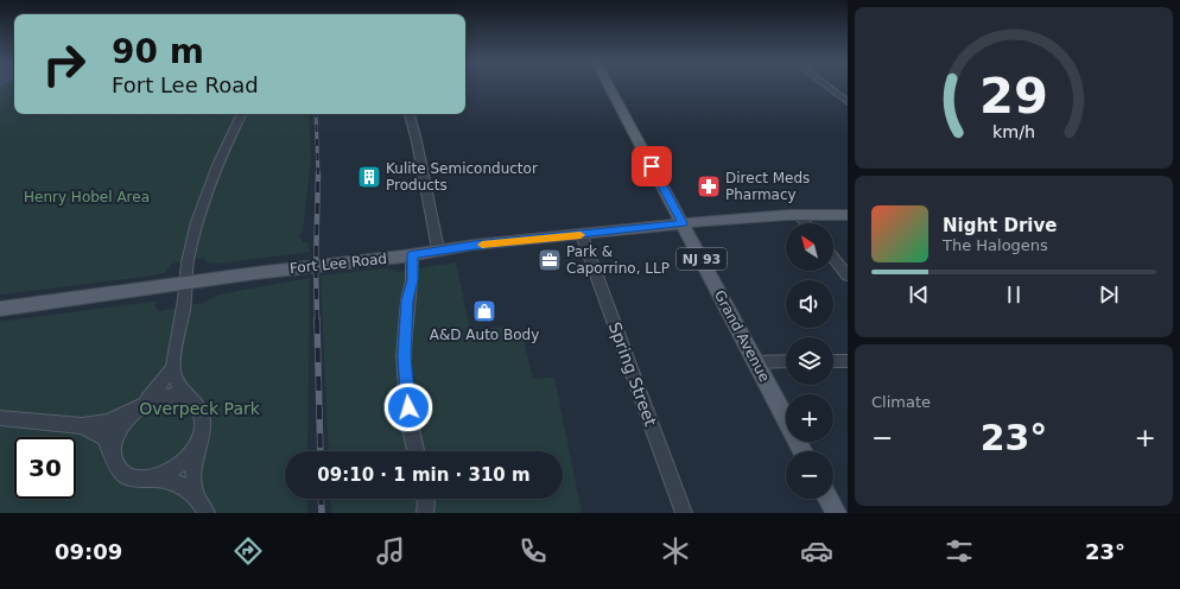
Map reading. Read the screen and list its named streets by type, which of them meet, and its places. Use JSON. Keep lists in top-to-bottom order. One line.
{"streets":{"main road":["NJ 93","Fort Lee Road","Grand Avenue"],"street":["Spring Street"]},"crossings":[["Fort Lee Road","Grand Avenue"],["Fort Lee Road","Spring Street"]],"parks":["Henry Hobel Area","Overpeck Park"],"places":{"building":["Kulite Semiconductor Products"],"pharmacy":["Direct Meds Pharmacy"],"office":["Park & Caporrino, LLP"],"shop":["A&D Auto Body"]},"north":"top left","page":{"turn":["90 m","Fort Lee Road"],"song":["Night Drive","The Halogens"],"map_buttons":["+","−"],"tile":"Climate","heat":["−","23°","+"],"limit":"30","trip":"09:10 · 1 min · 310 m","tabs":["09:09","23°"],"gauge":["29","km/h"]}}
